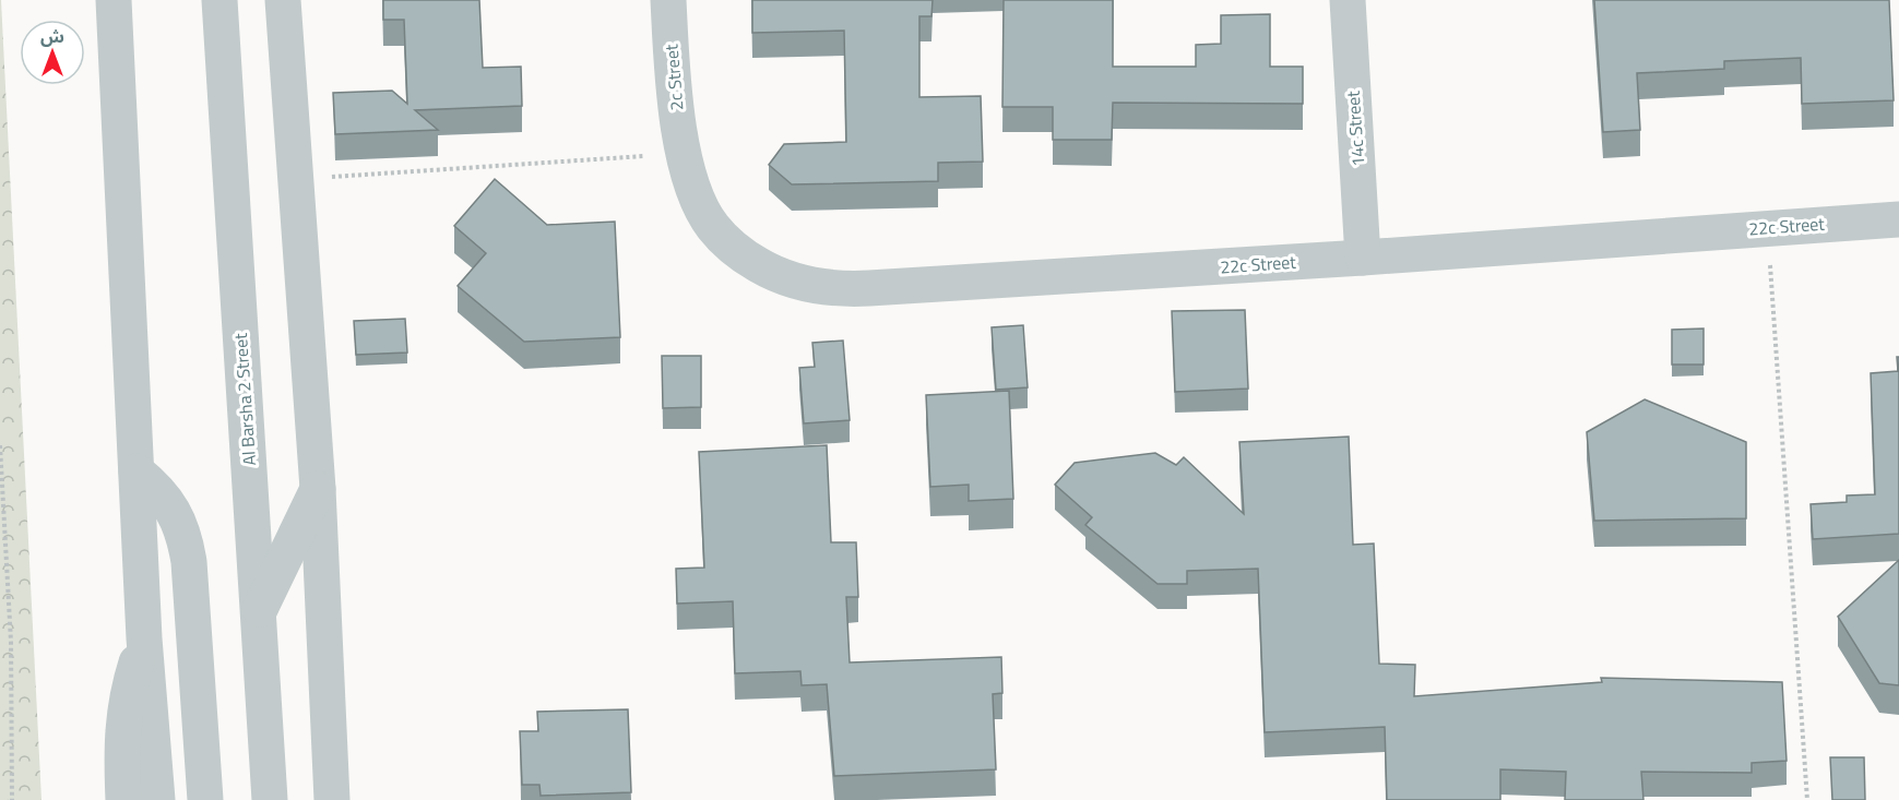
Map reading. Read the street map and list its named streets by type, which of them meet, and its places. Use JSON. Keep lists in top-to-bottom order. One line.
{"streets":{"street":["2c Street","14c Street","22c Street","Al Barsha 2 Street"]},"crossings":[["2c Street","22c Street"],["14c Street","22c Street"]],"north":"top"}
